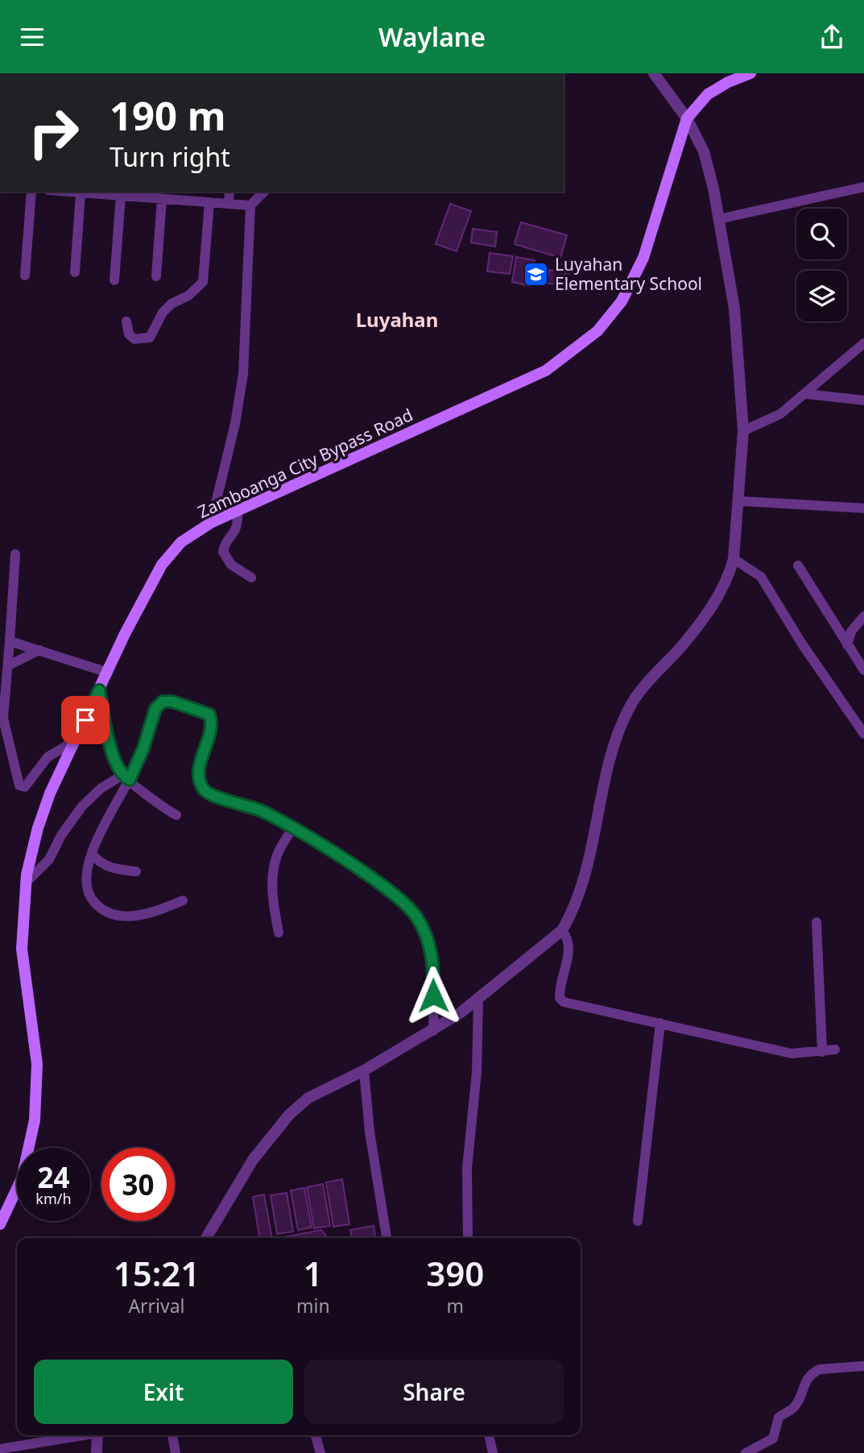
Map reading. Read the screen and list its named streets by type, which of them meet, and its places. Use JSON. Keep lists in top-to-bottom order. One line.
{"streets":{"main road":["Zamboanga City Bypass Road"]},"districts":["Luyahan"],"places":{"school or university":["Luyahan Elementary School"]},"page":{"header":"Waylane","turn":["190 m","Turn right"],"speed":"24 km/h","limit":"30","eta":["15:21","Arrival","1","min","390","m"],"buttons":["Exit","Share"]}}
